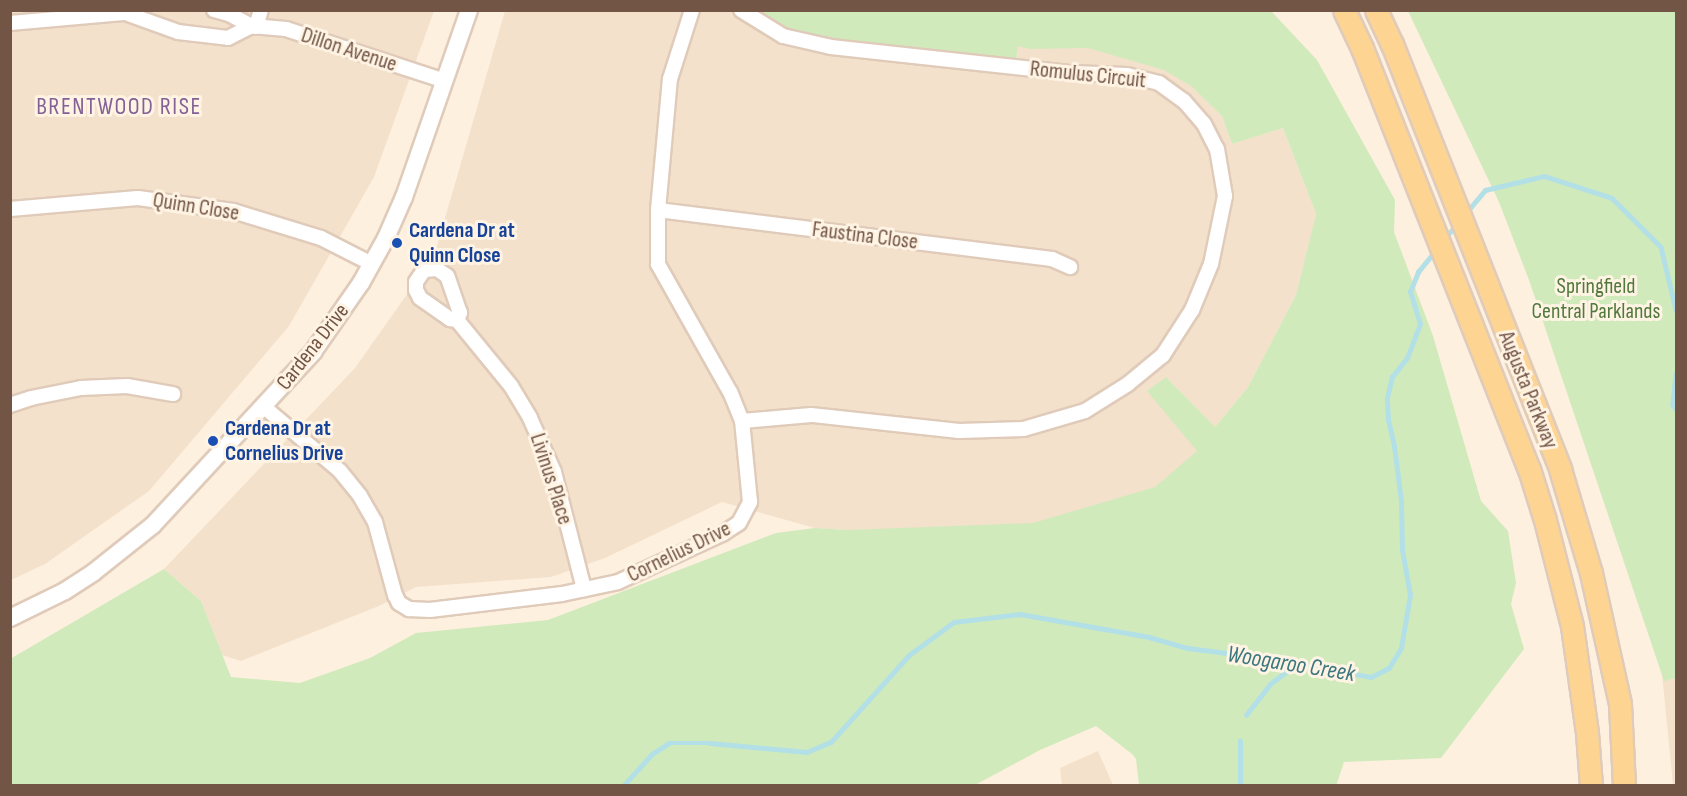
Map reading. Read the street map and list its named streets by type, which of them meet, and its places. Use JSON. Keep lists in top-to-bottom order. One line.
{"streets":{"main road":["Augusta Parkway"],"street":["Dillon Avenue","Romulus Circuit","Quinn Close","Faustina Close","Cardena Drive","Livinus Place","Cornelius Drive"]},"crossings":[["Dillon Avenue","Cardena Drive"],["Romulus Circuit","Cornelius Drive"],["Quinn Close","Cardena Drive"],["Faustina Close","Cornelius Drive"],["Cardena Drive","Cornelius Drive"],["Livinus Place","Cornelius Drive"]],"districts":["BRENTWOOD RISE"],"water":["Woogaroo Creek"],"parks":["Springfield Central Parklands"],"places":["Cardena Dr at Quinn Close","Cardena Dr at Cornelius Drive"]}
